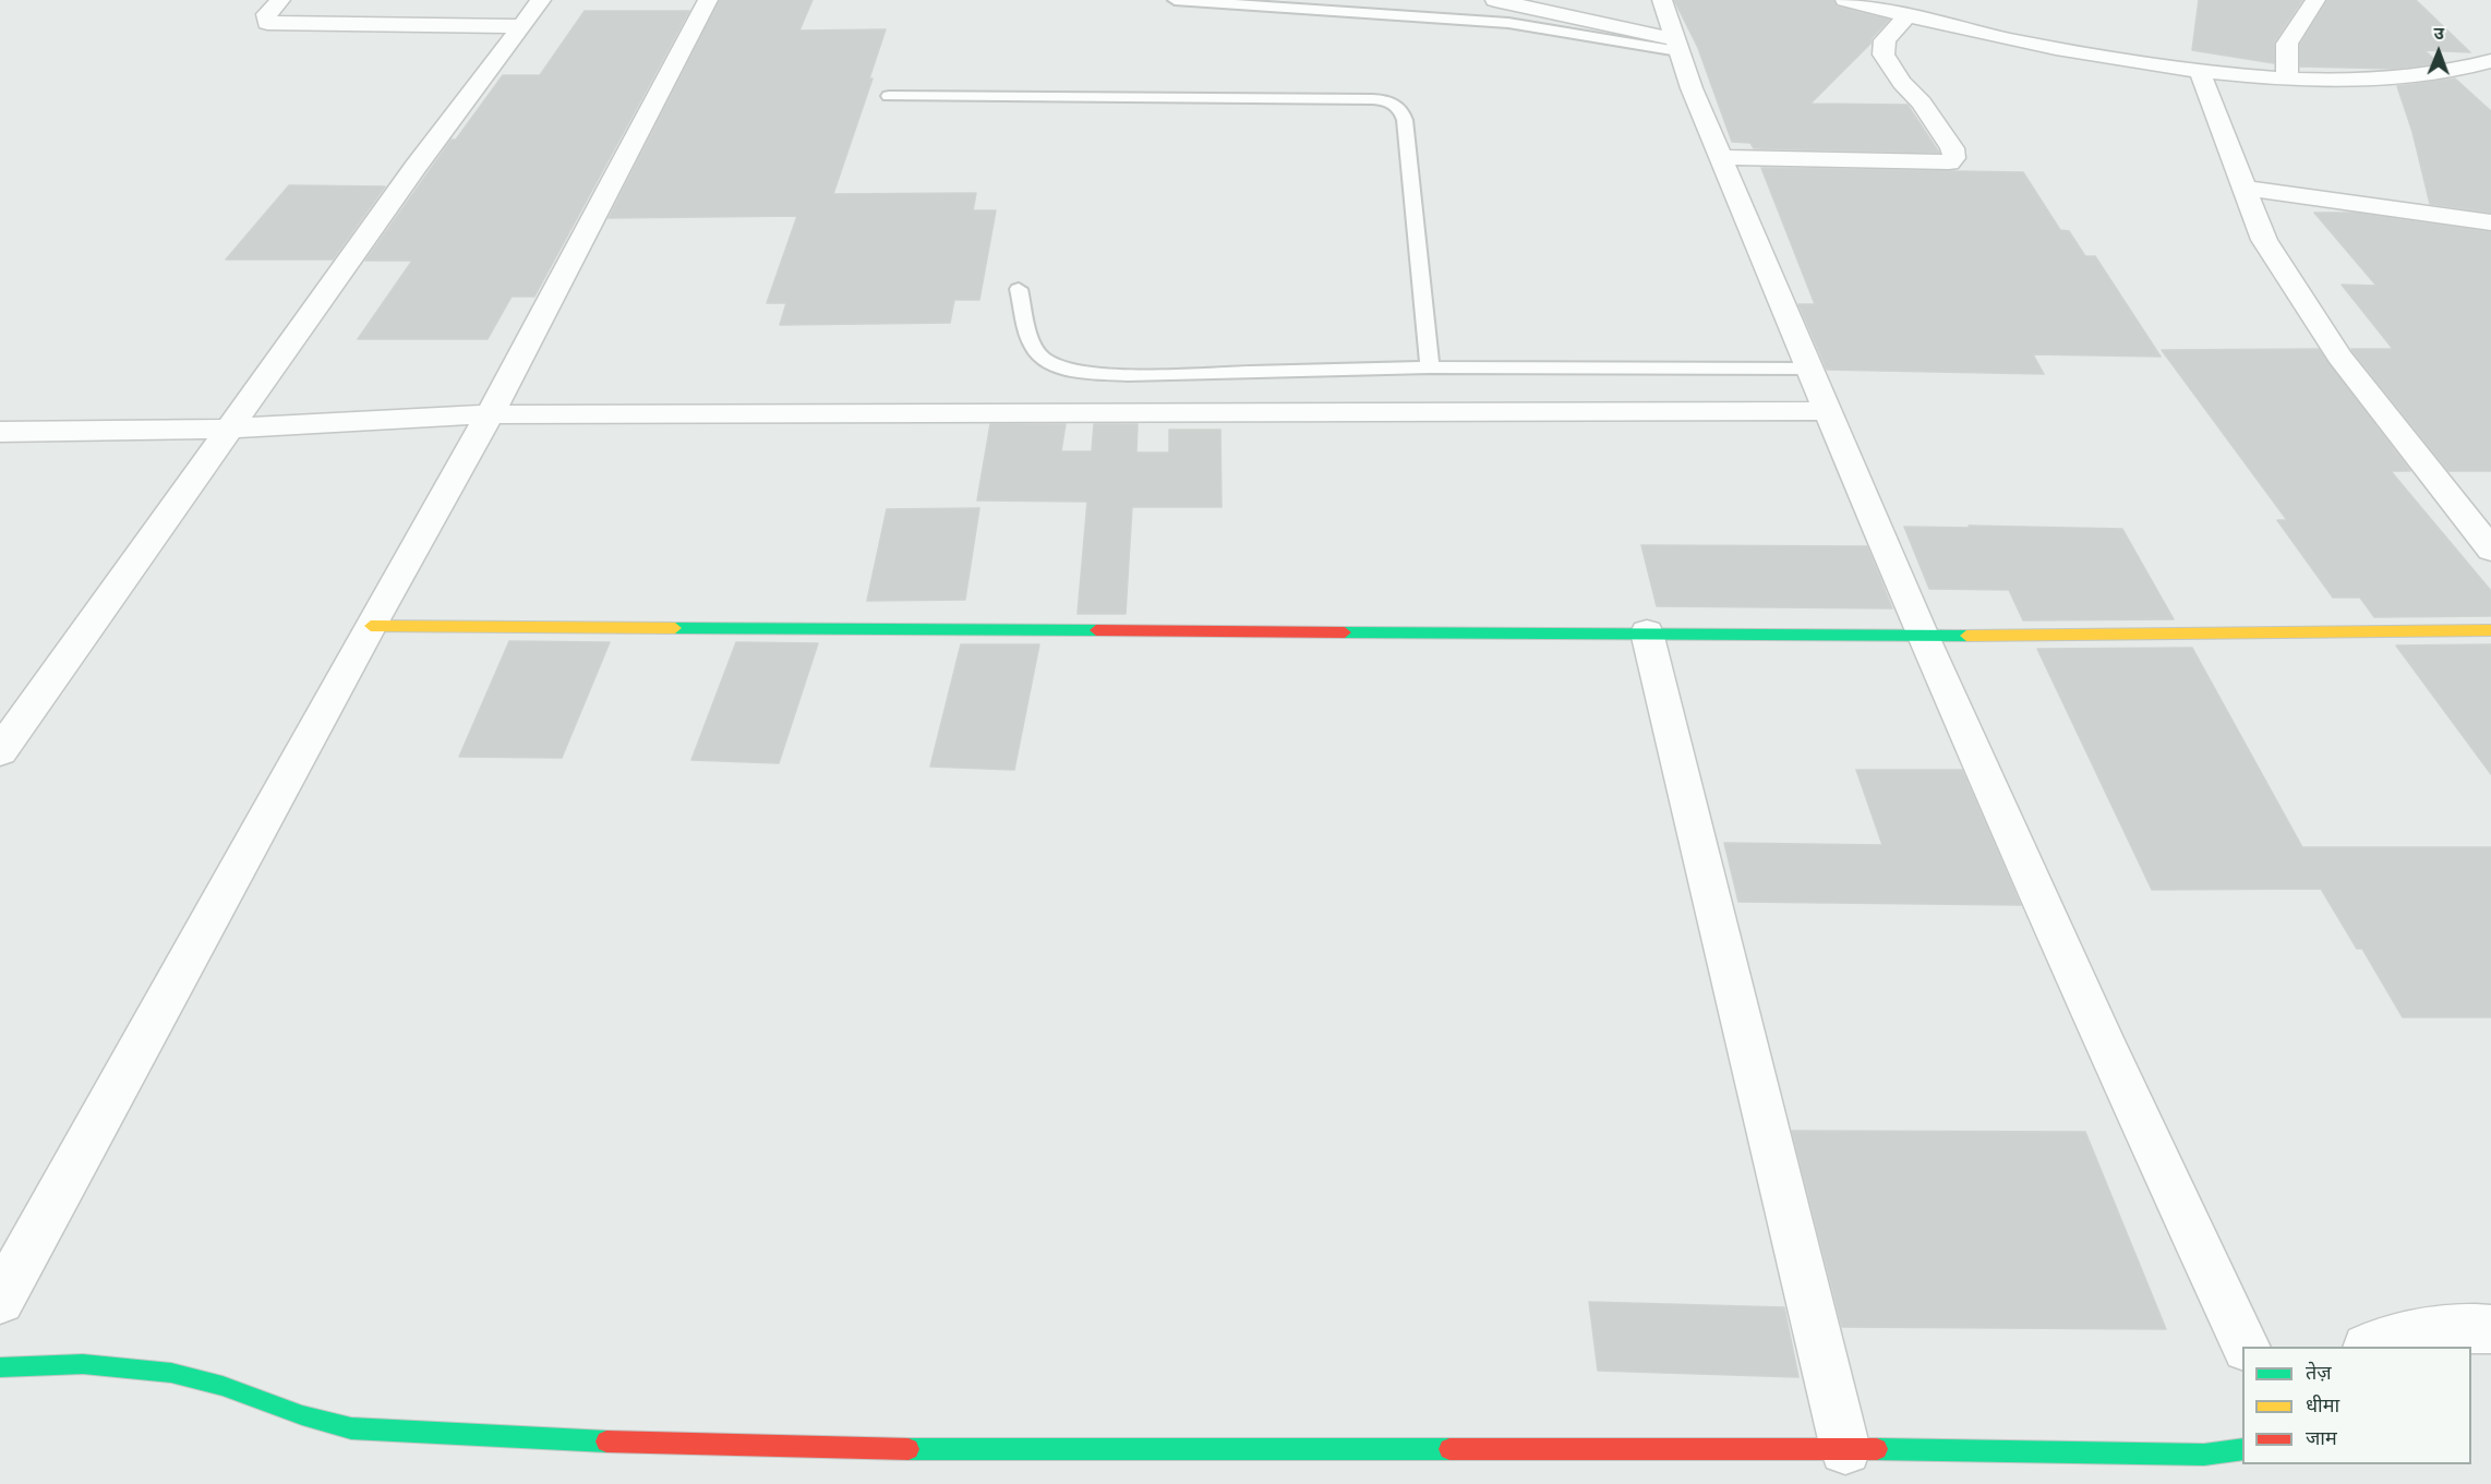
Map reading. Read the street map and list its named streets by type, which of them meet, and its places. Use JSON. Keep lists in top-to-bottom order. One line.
{"legend":["तेज़","धीमा","जाम"],"north":"top"}
